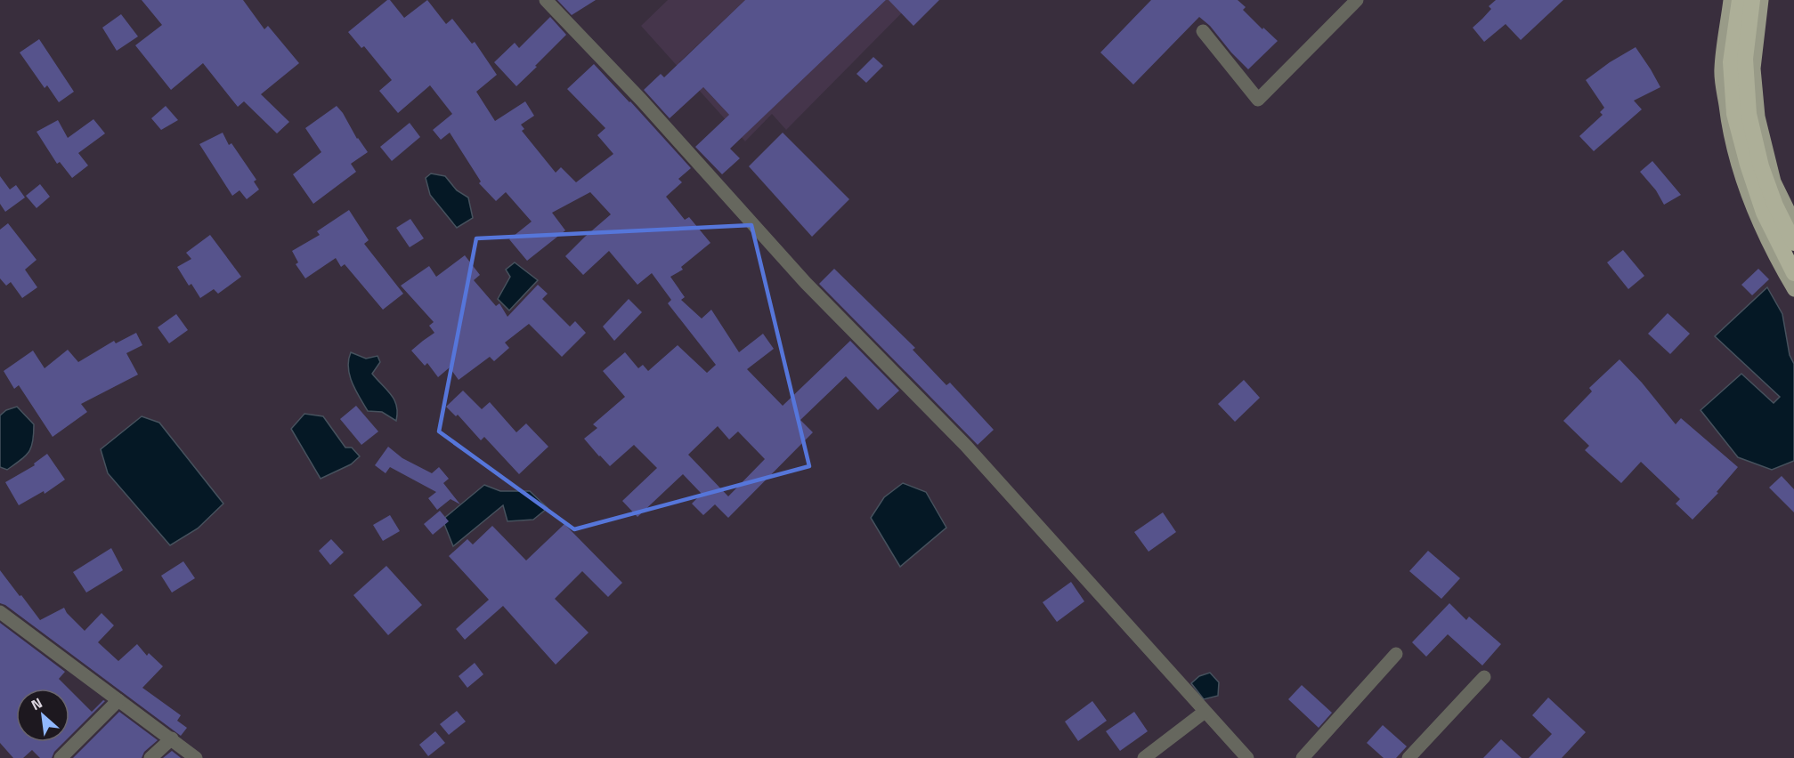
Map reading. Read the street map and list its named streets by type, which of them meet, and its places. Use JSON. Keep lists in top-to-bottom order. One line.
{"north":"top left"}
